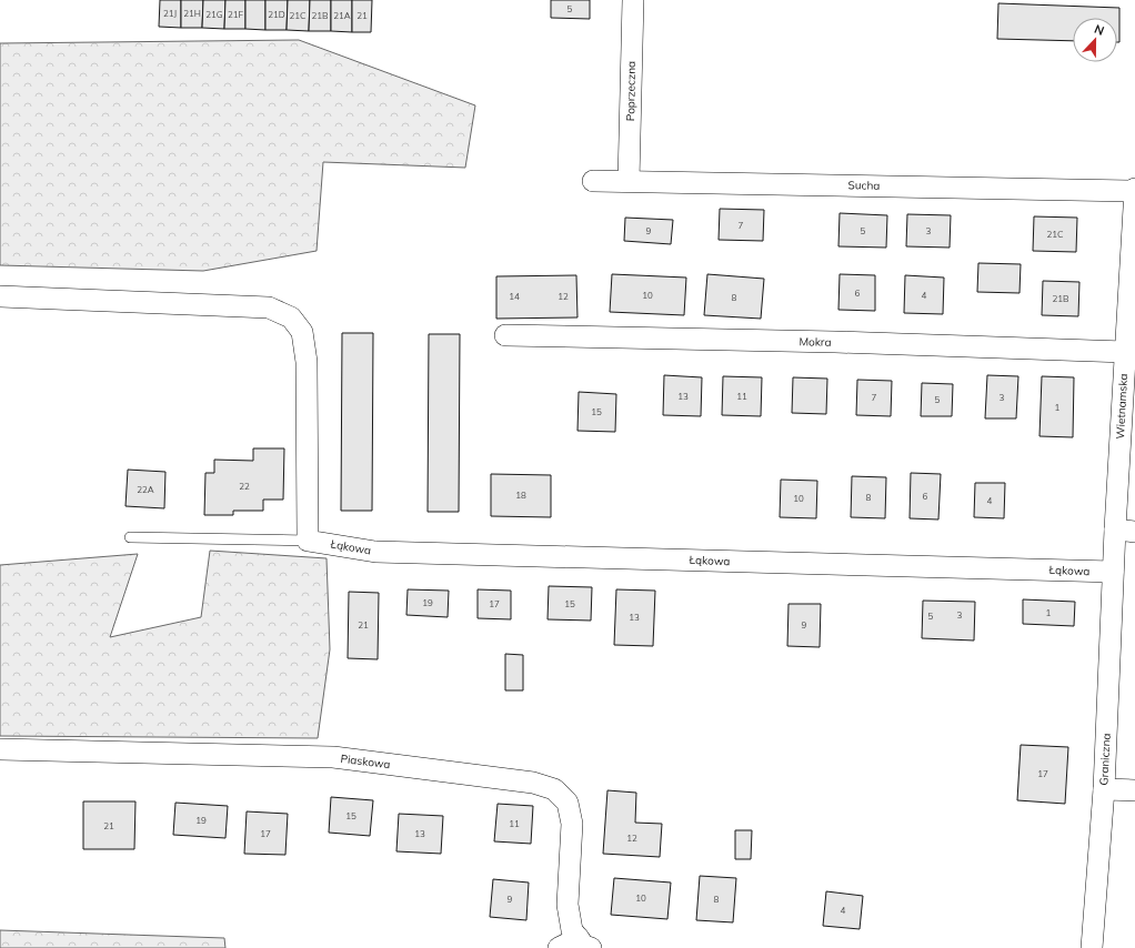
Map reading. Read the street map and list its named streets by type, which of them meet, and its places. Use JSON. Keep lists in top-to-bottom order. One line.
{"streets":{"street":["Poprzeczna","Sucha","Mokra","Wietnamska","Łąkowa","Graniczna","Piaskowa"]},"crossings":[["Poprzeczna","Sucha"],["Sucha","Wietnamska"],["Mokra","Wietnamska"],["Wietnamska","Łąkowa"],["Wietnamska","Graniczna"],["Łąkowa","Graniczna"]],"house_numbers":["5","21J","21H","21G","21F","21D","21C","21B","21A","21","7","9","5","3","21C","6","10","4","14","12","8","21B","13","11","7","3","5","1","15","22","22A","18","6","8","10","4","19","17","15","1","3","5","13","21","9","17","15","19","11","21","17","13","12","10","9","8","4"],"north":"top"}
